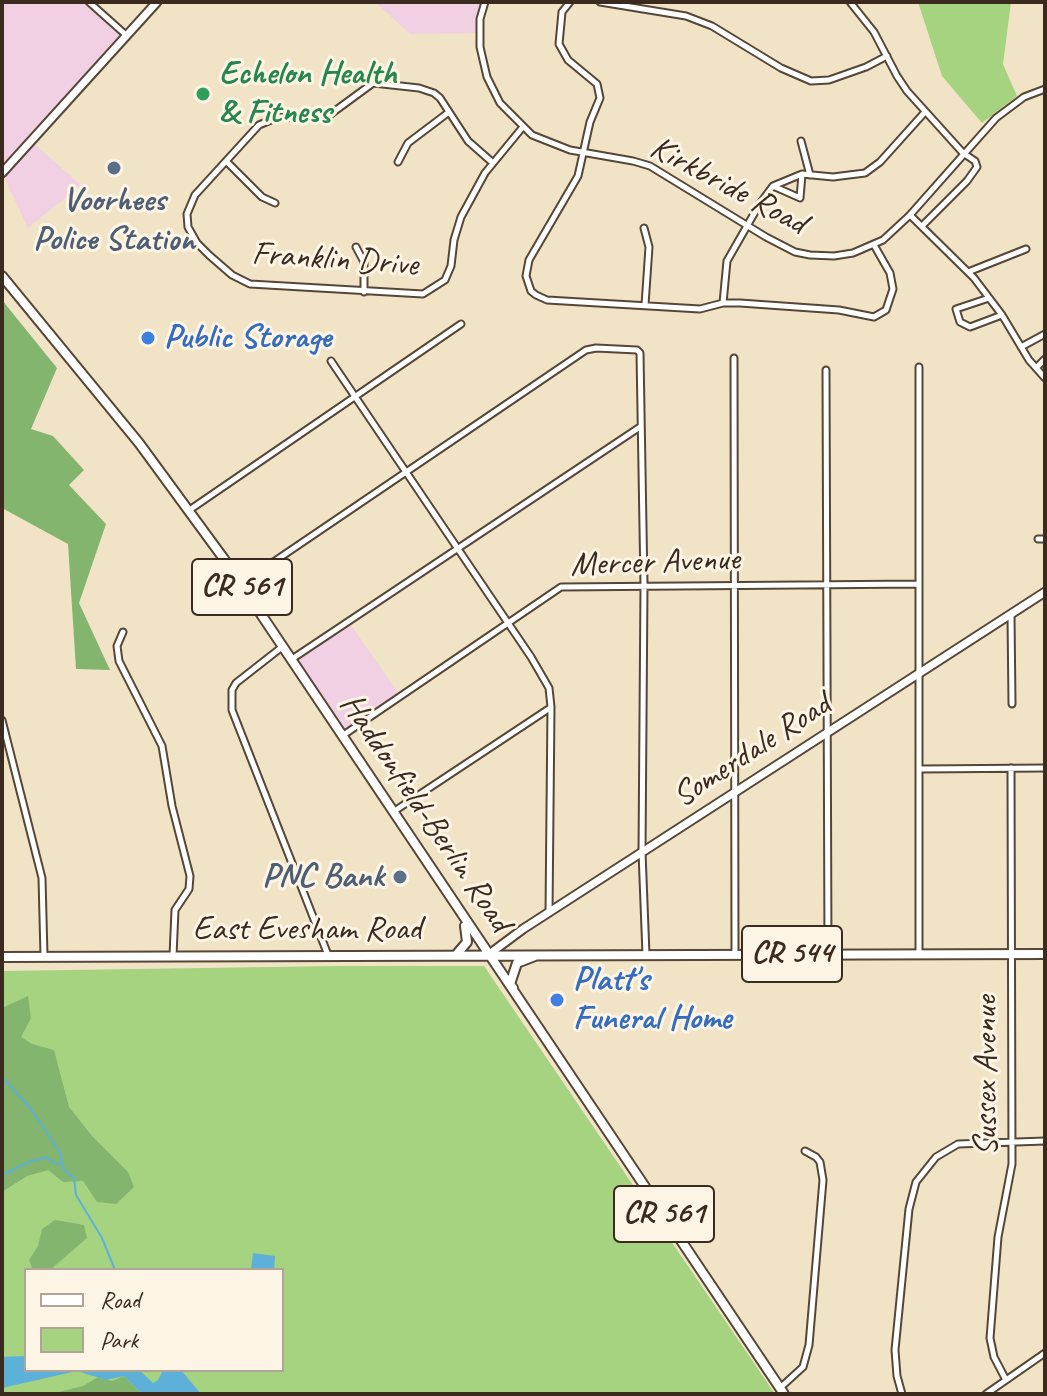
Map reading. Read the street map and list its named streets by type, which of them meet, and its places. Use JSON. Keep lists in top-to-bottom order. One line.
{"streets":{"main road":["CR 561","Somerdale Road","Haddonfield-Berlin Road","East Evesham Road","CR 544"],"street":["Kirkbride Road","Franklin Drive","Mercer Avenue","Sussex Avenue"]},"crossings":[["Kirkbride Road","Franklin Drive"],["Mercer Avenue","Haddonfield-Berlin Road"],["Somerdale Road","Haddonfield-Berlin Road"],["Somerdale Road","East Evesham Road"],["Haddonfield-Berlin Road","East Evesham Road"],["East Evesham Road","Sussex Avenue"]],"places":["Echelon Health & Fitness","Voorhees Police Station","Public Storage","PNC Bank","Platt's Funeral Home"],"legend":["Road","Park"]}
